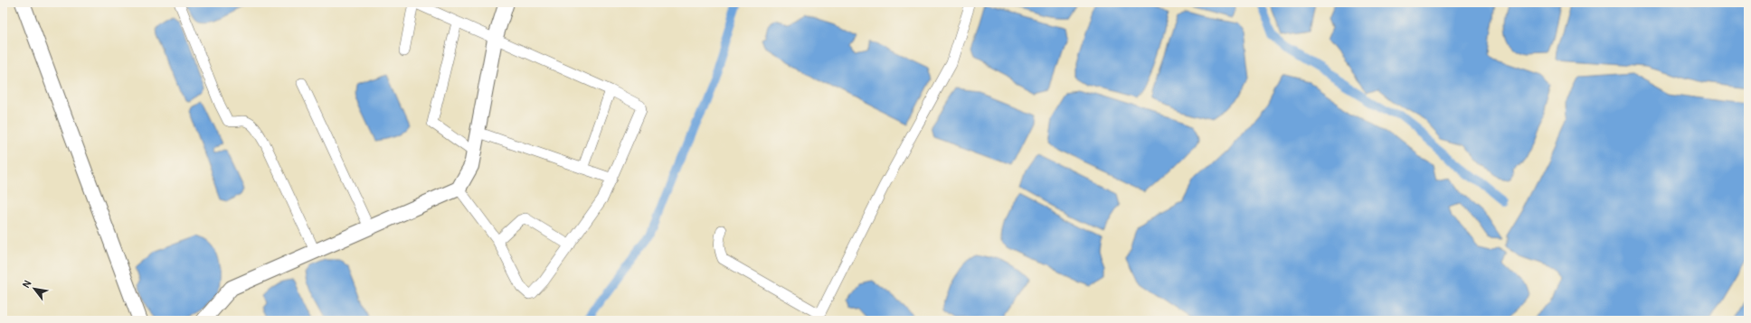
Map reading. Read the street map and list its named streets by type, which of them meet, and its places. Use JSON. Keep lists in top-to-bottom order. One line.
{"north":"top left"}
